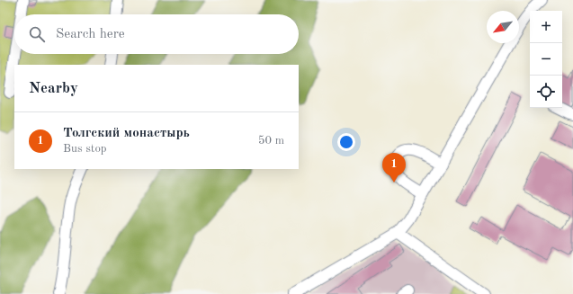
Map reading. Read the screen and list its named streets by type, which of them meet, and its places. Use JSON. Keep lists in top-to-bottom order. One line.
{"north":"bottom left","page":{"map_buttons":["+","−"],"search":"Search here","heading":"Nearby","list":[{"mark":"1","name":"Толгский монастырь","note":"Bus stop","value":"50 m"}],"pins":"1"}}
